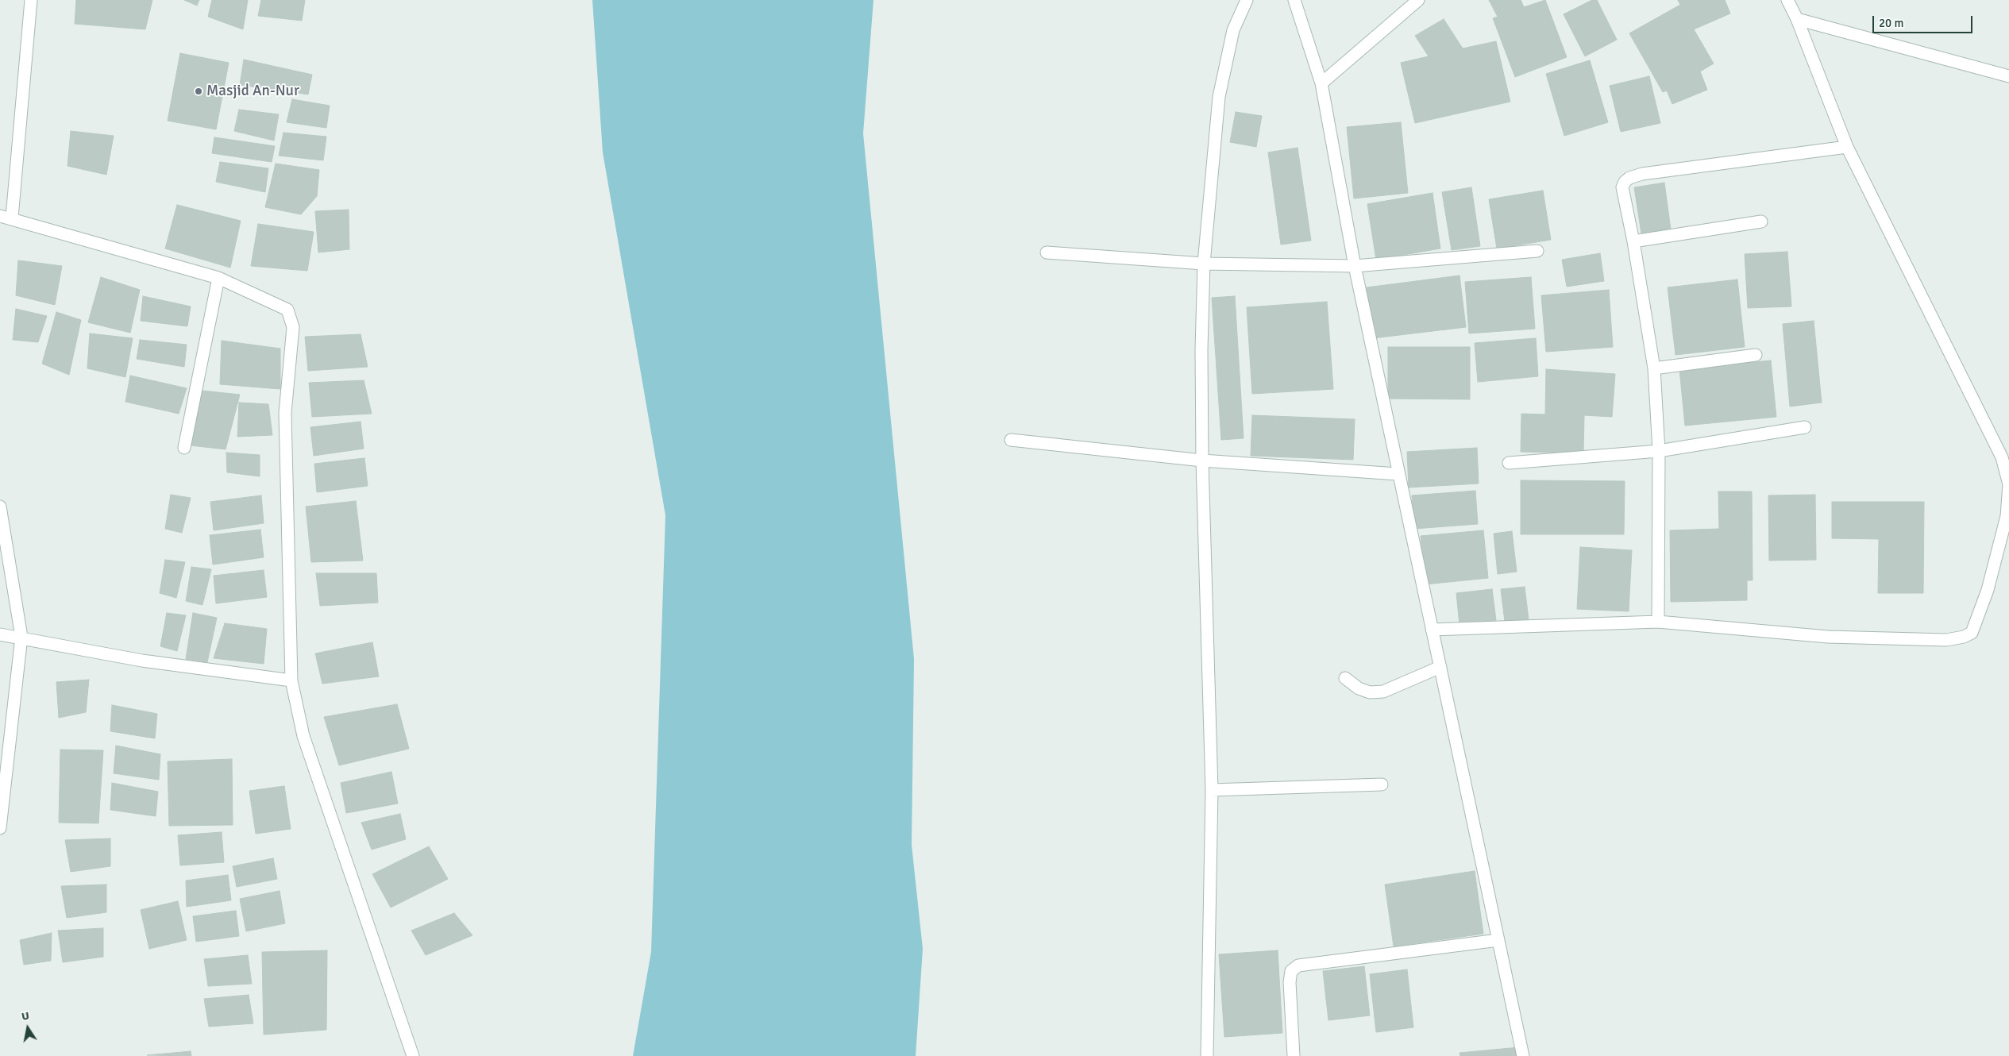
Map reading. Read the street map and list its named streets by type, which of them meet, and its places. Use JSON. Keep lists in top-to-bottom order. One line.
{"places":["Masjid An-Nur"],"scale_bar":"20 m","north":"top"}
